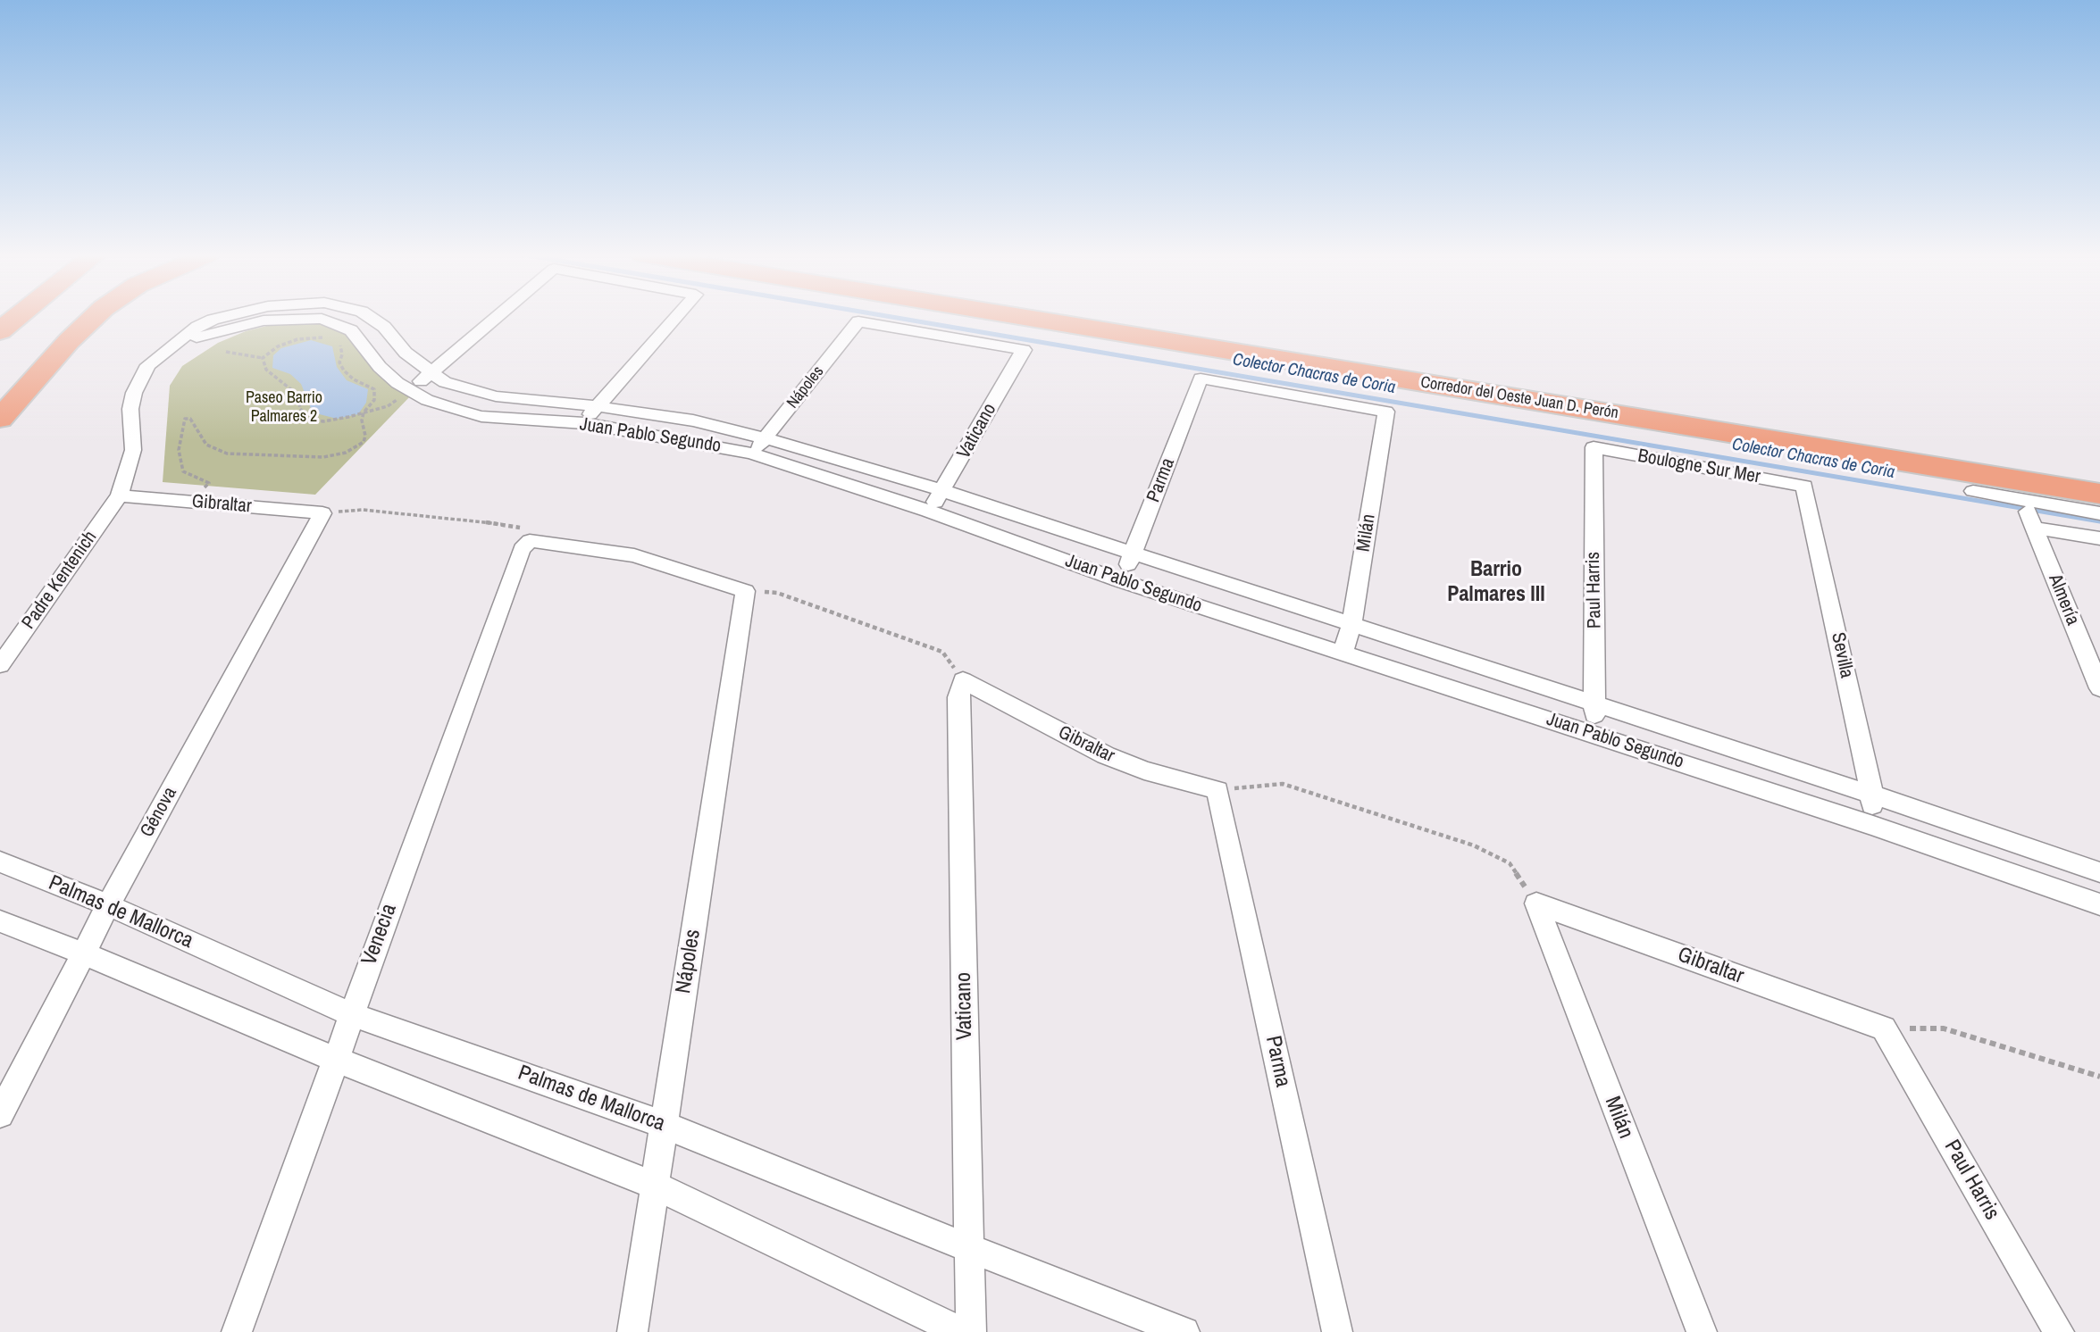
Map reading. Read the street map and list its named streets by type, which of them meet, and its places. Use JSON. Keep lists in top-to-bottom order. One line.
{"streets":{"highway":["Corredor del Oeste Juan D. Perón"],"street":["Nápoles","Vaticano","Juan Pablo Segundo","Boulogne Sur Mer","Parma","Gibraltar","Milán","Padre Kentenich","Paul Harris","Almería","Sevilla","Génova","Palmas de Mallorca","Venecia"]},"crossings":[["Nápoles","Vaticano"],["Nápoles","Juan Pablo Segundo"],["Nápoles","Palmas de Mallorca"],["Vaticano","Juan Pablo Segundo"],["Vaticano","Gibraltar"],["Vaticano","Palmas de Mallorca"],["Juan Pablo Segundo","Parma"],["Juan Pablo Segundo","Gibraltar"],["Juan Pablo Segundo","Milán"],["Juan Pablo Segundo","Padre Kentenich"],["Juan Pablo Segundo","Paul Harris"],["Juan Pablo Segundo","Sevilla"],["Boulogne Sur Mer","Paul Harris"],["Boulogne Sur Mer","Sevilla"],["Parma","Gibraltar"],["Parma","Milán"],["Gibraltar","Milán"],["Gibraltar","Padre Kentenich"],["Gibraltar","Paul Harris"],["Gibraltar","Génova"],["Génova","Palmas de Mallorca"],["Palmas de Mallorca","Venecia"]],"districts":["Barrio Palmares III"],"water":["Colector Chacras de Coria"],"parks":["Paseo Barrio Palmares 2"]}
